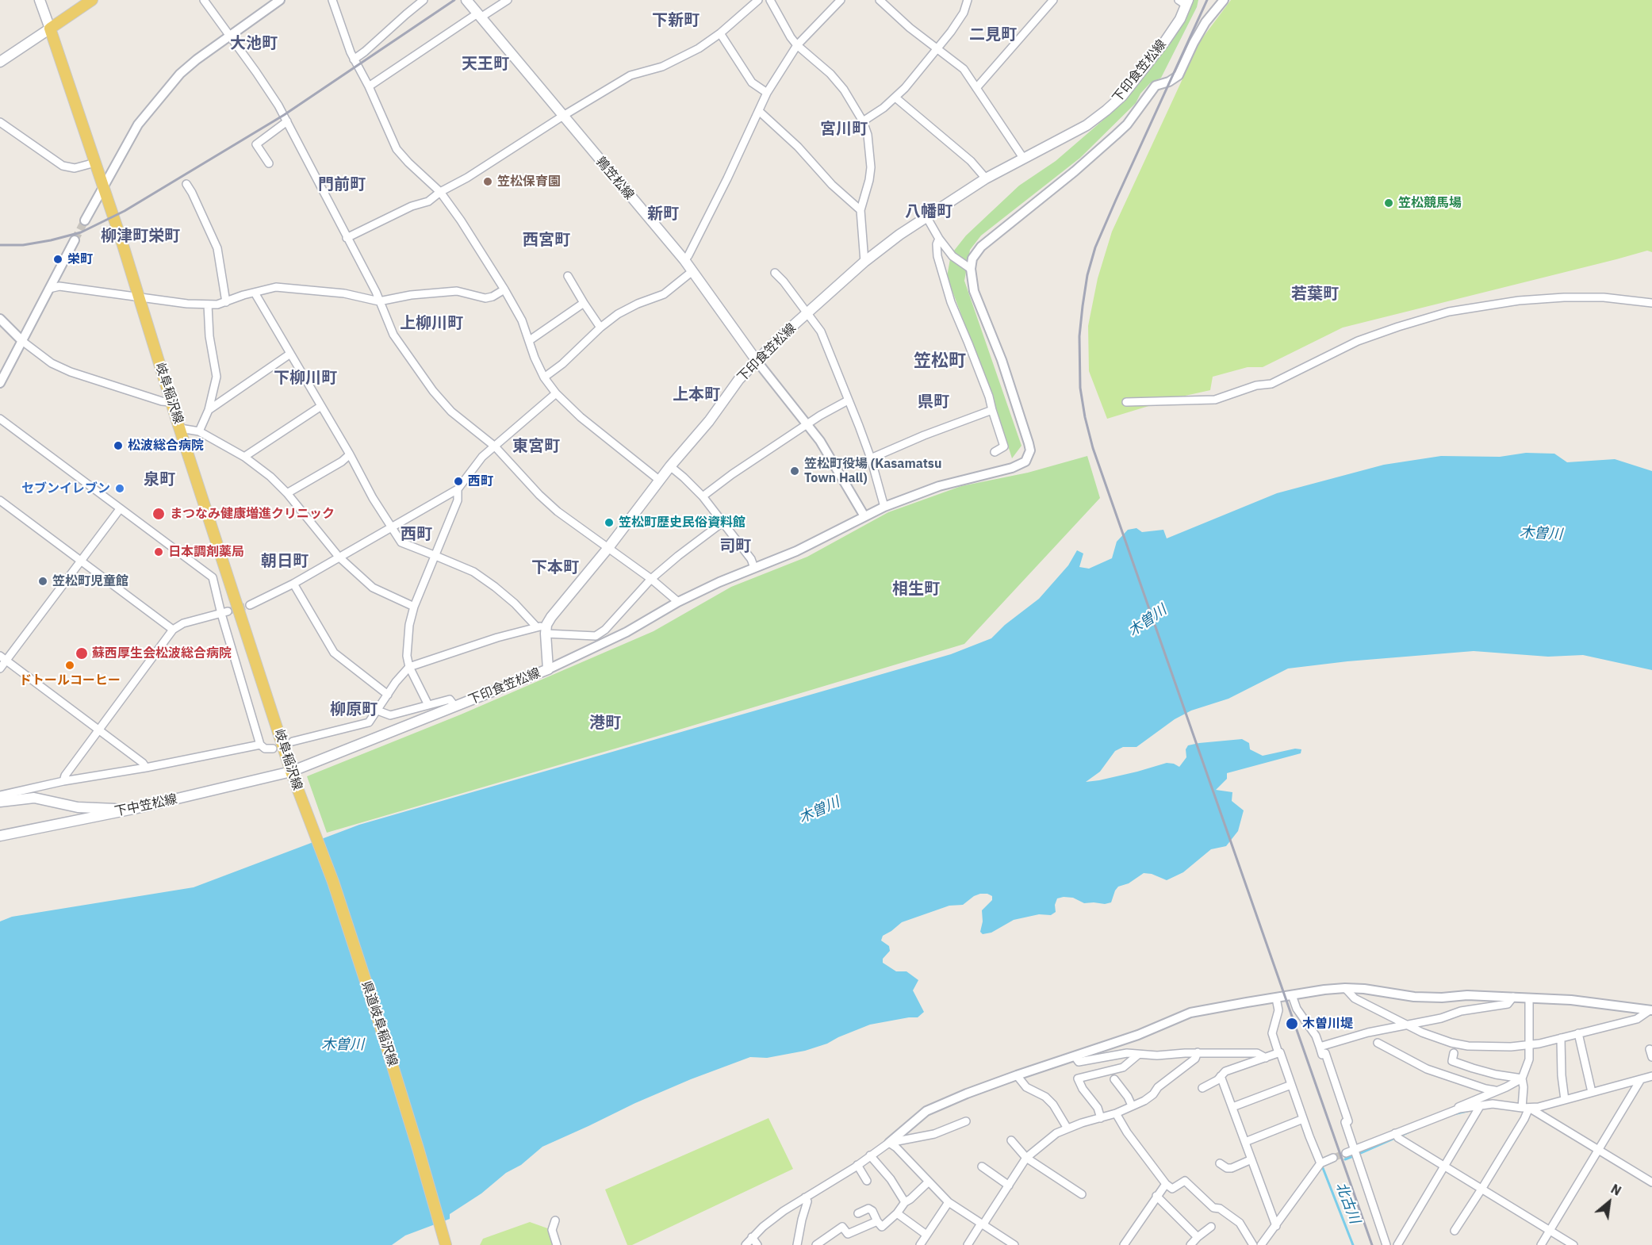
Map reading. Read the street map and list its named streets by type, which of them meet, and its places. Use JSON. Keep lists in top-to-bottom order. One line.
{"streets":{"main road":["下印食笠松線","鶉笠松線","岐阜稲沢線","下中笠松線","県道岐阜稲沢線"]},"crossings":[["下印食笠松線","鶉笠松線"],["下印食笠松線","岐阜稲沢線"],["下印食笠松線","下中笠松線"],["岐阜稲沢線","下中笠松線"],["岐阜稲沢線","県道岐阜稲沢線"]],"districts":["下新町","二見町","大池町","天王町","宮川町","門前町","八幡町","新町","柳津町栄町","西宮町","若葉町","上柳川町","笠松町","下柳川町","上本町","県町","東宮町","泉町","西町","司町","朝日町","下本町","相生町","柳原町","港町"],"water":["木曽川","北古川"],"places":["笠松保育園","笠松競馬場","栄町","松波総合病院","笠松町役場 (Kasamatsu Town Hall)","西町","セブンイレブン","まつなみ健康増進クリニック","笠松町歴史民俗資料館","日本調剤薬局","笠松町児童館","蘇西厚生会松波総合病院","ドトールコーヒー","木曽川堤"],"north":"top right"}
